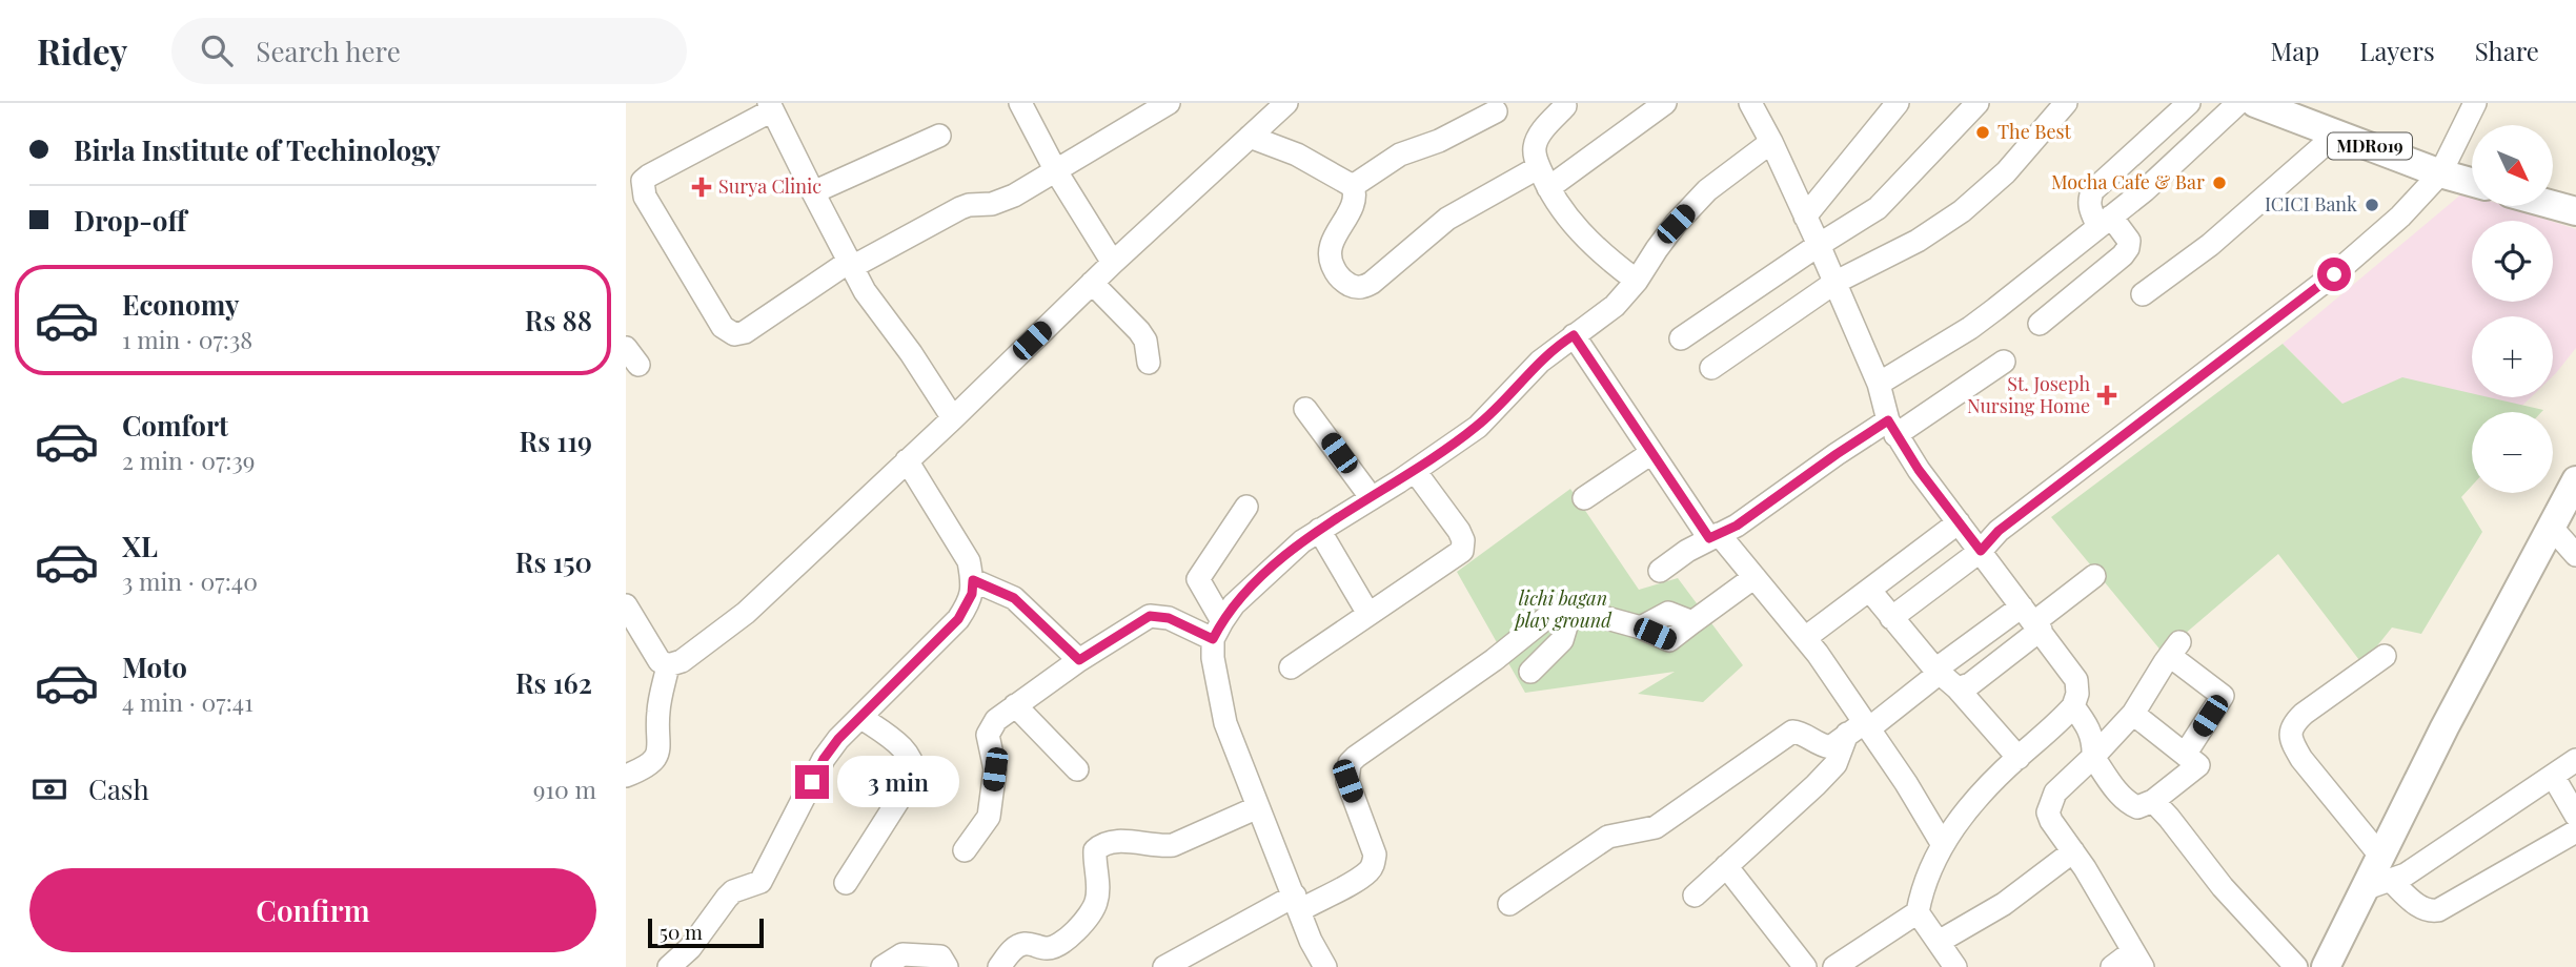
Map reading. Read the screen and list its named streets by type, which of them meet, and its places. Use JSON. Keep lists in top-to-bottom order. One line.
{"streets":{"main road":["MDR019"]},"parks":["lichi bagan play ground"],"places":{"other":["The Best","Mocha Cafe & Bar","ICICI Bank"],"health":["Surya Clinic","St. Joseph Nursing Home"]},"scale_bar":"50 m","north":"bottom right","page":{"header":"Ridey","search":"Search here","nav":["Map","Layers","Share"],"banner":["Birla Institute of Techinology","Drop-off"],"map_buttons":["+","−"],"list":[{"name":"Economy","note":"1 min · 07:38","value":"Rs 88"},{"name":"Comfort","note":"2 min · 07:39","value":"Rs 119"},{"name":"XL","note":"3 min · 07:40","value":"Rs 150"},{"name":"Moto","note":"4 min · 07:41","value":"Rs 162"}],"pay":["Cash","910 m"],"bubble":"3 min","buttons":"Confirm","scale":"50 m"}}
